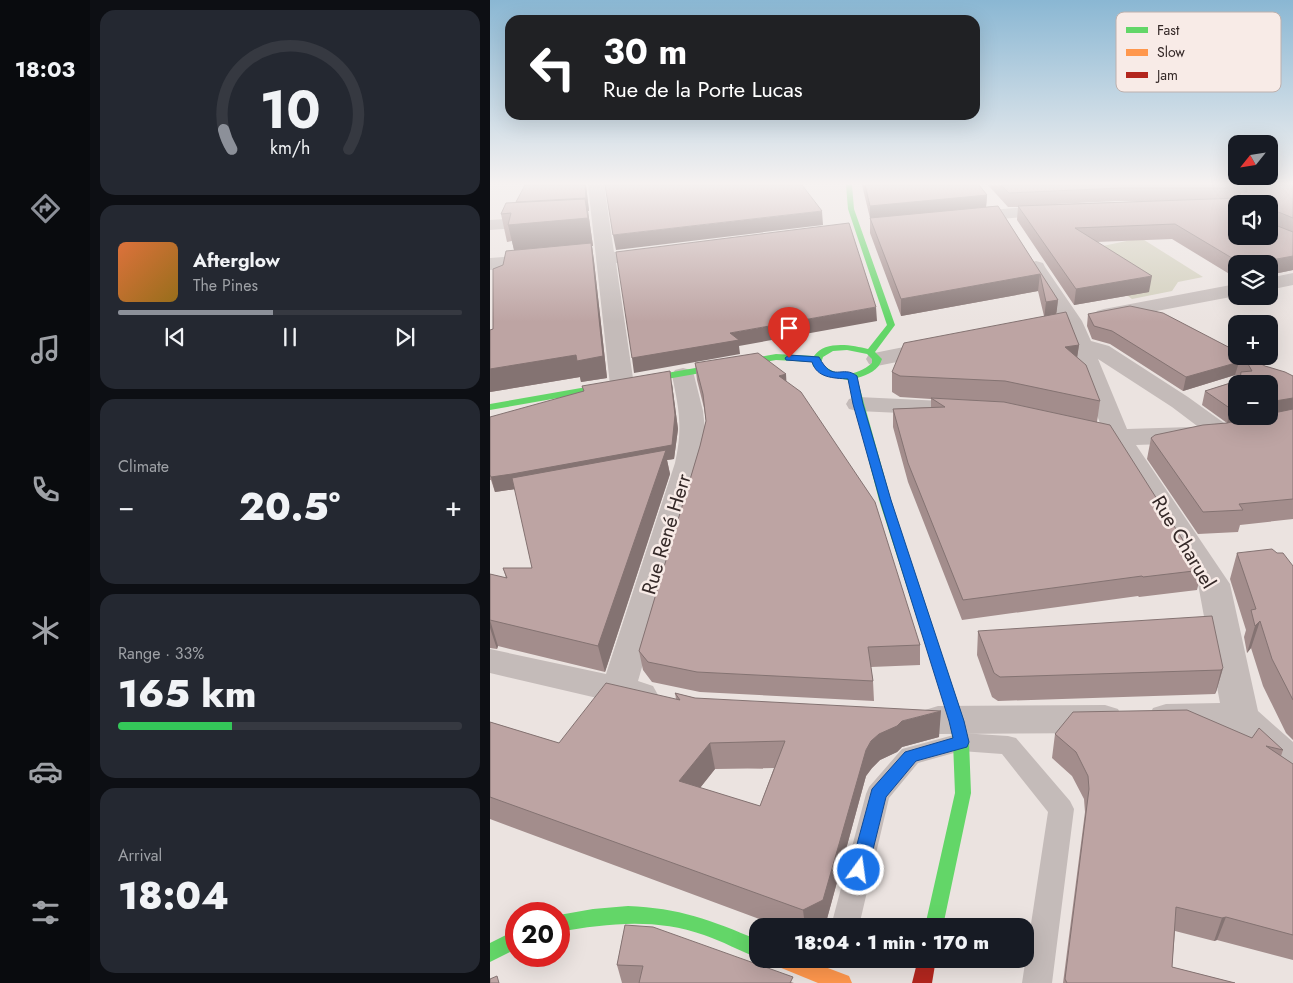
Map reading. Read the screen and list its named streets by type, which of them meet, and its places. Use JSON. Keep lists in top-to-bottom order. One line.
{"streets":{"street":["Rue René Herr","Rue Charuel"]},"legend":["Fast","Slow","Jam"],"north":"bottom left","page":{"tabs":"18:03","turn":["30 m","Rue de la Porte Lucas"],"map_buttons":["+","−"],"song":["Afterglow","The Pines"],"tile":["Climate",["Range · 33%","165 km"],["Arrival","18:04"]],"heat":["−","20.5°","+"],"limit":"20","trip":"18:04 · 1 min · 170 m","gauge":["10","km/h"]}}
